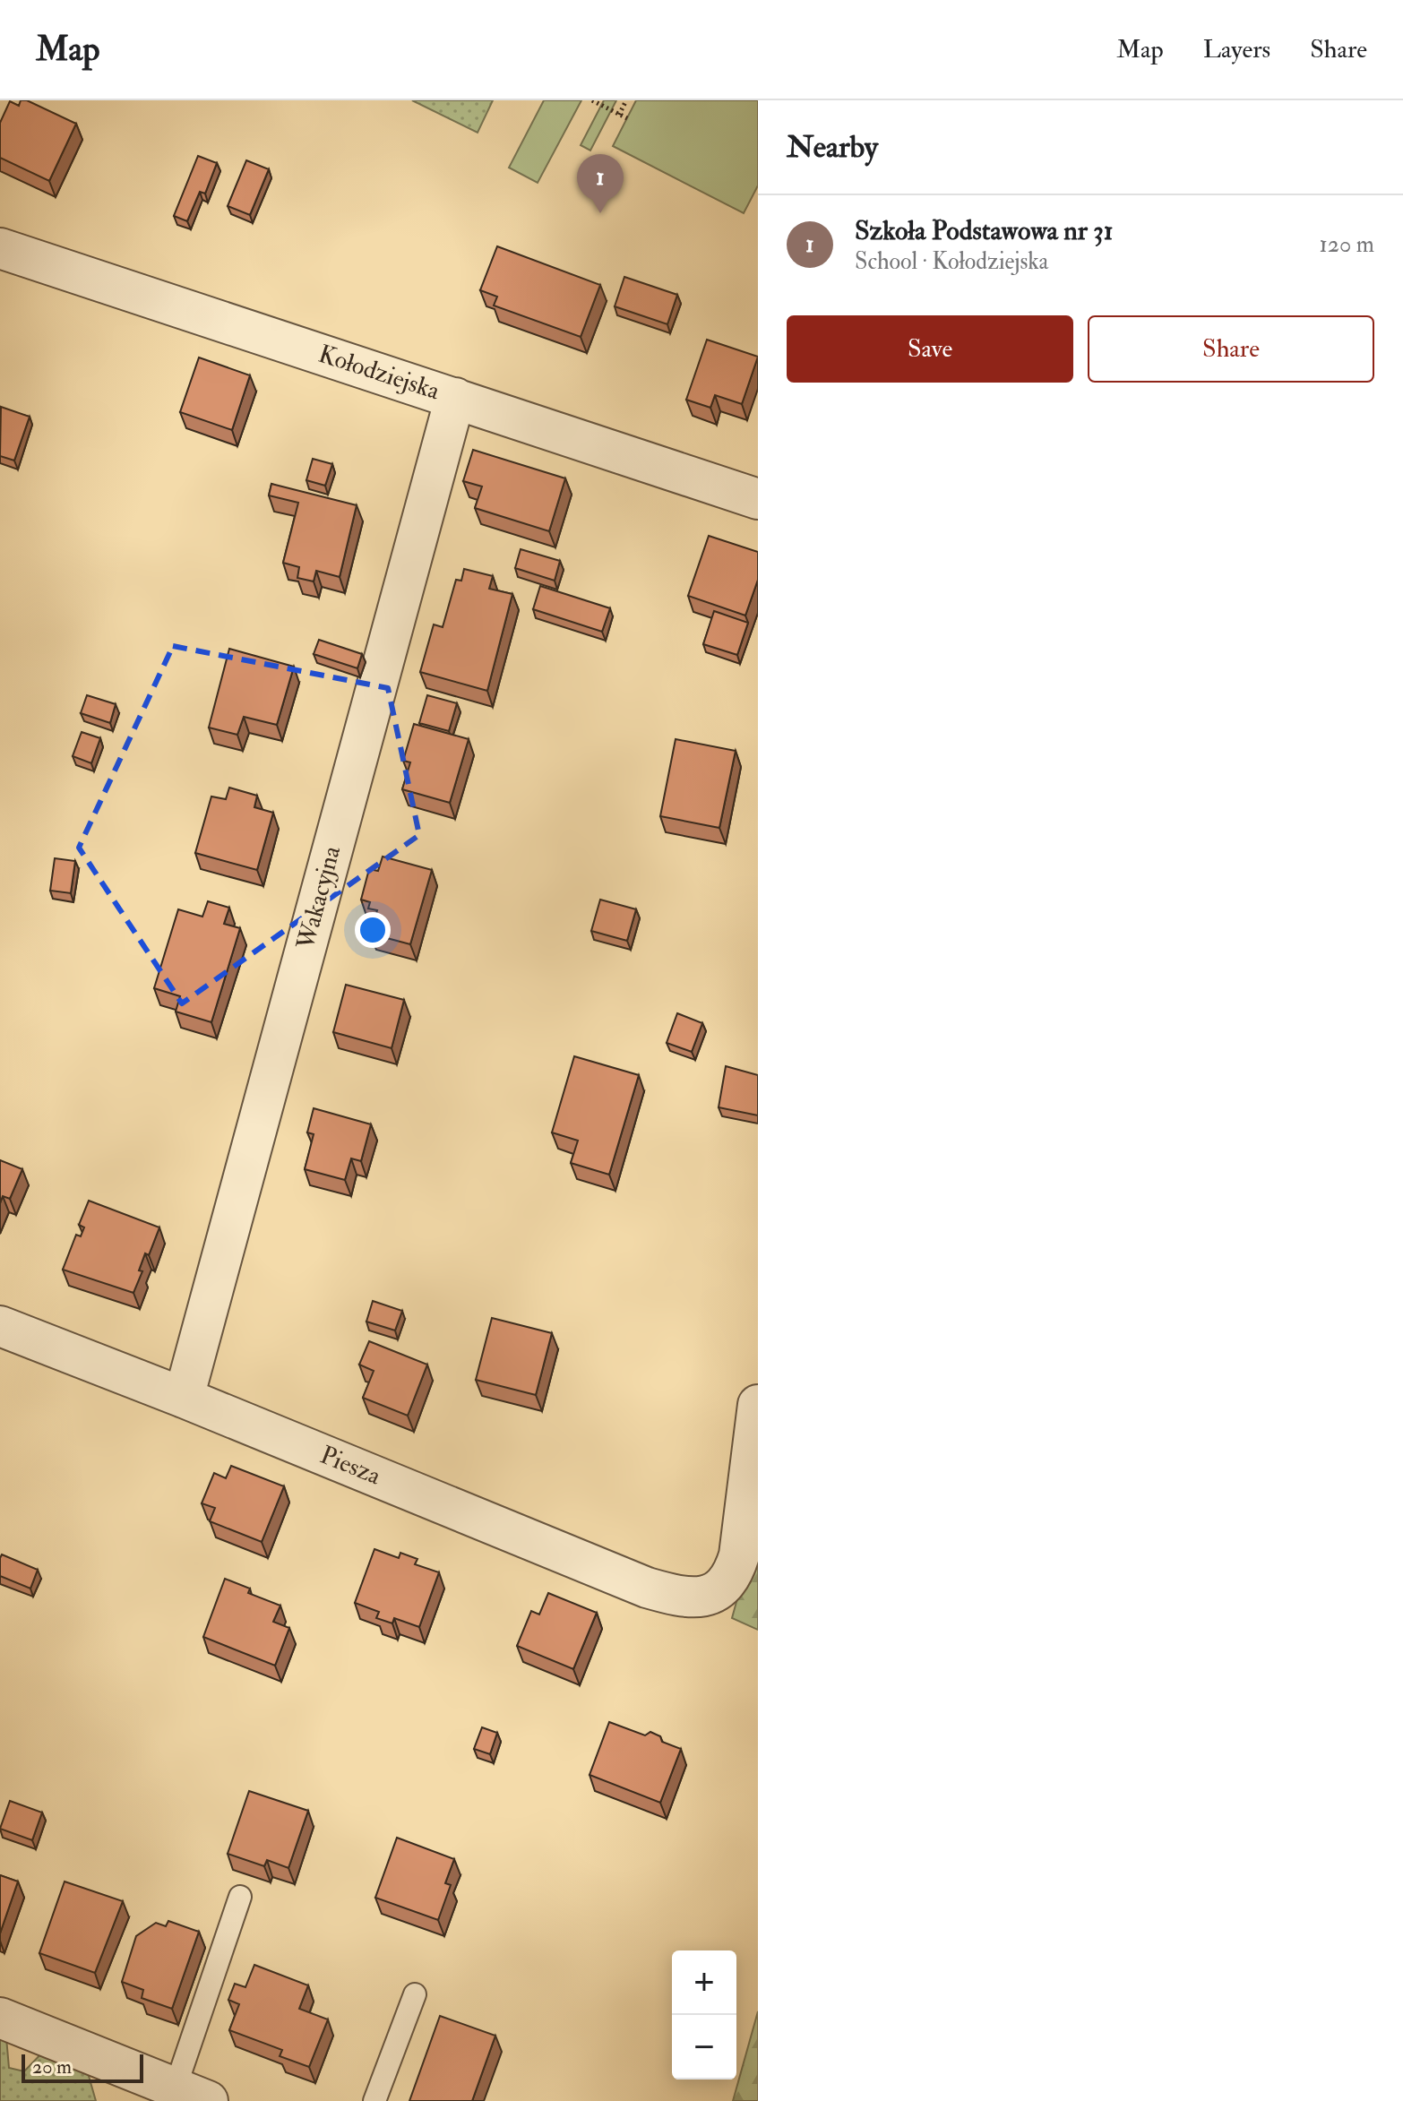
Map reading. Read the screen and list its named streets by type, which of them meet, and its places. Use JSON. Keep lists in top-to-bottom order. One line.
{"streets":{"street":["Kołodziejska","Wakacyjna","Piesza"]},"crossings":[["Kołodziejska","Wakacyjna"],["Wakacyjna","Piesza"]],"scale_bar":"20 m","page":{"header":"Map","nav":["Map","Layers","Share"],"heading":"Nearby","pins":"1","list":[{"mark":"1","name":"Szkoła Podstawowa nr 31","note":"School · Kołodziejska","value":"120 m"}],"buttons":["Save","Share"],"map_buttons":["+","−"],"scale":"20 m"}}
